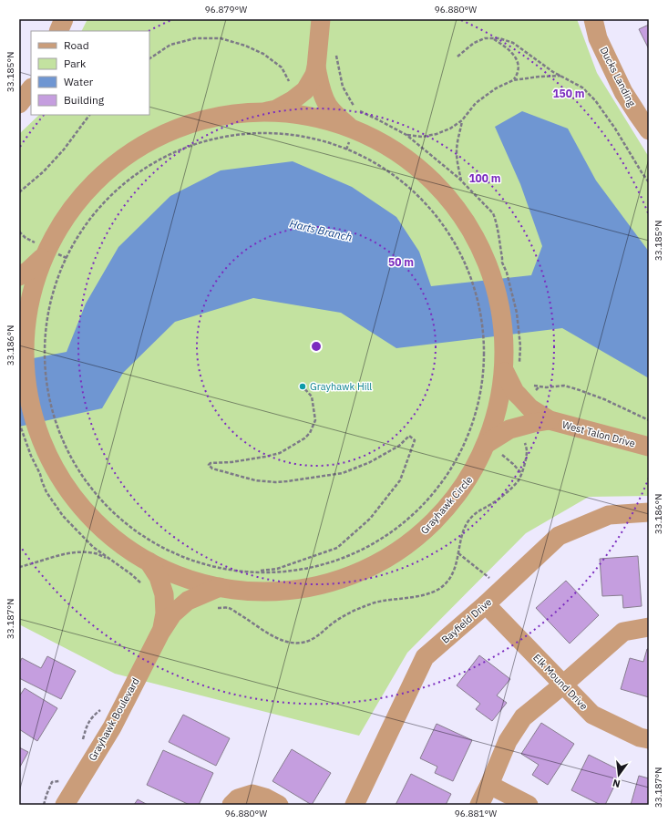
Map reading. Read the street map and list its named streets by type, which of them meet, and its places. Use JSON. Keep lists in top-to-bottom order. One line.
{"streets":{"street":["Ducks Landing","West Talon Drive","Grayhawk Circle","Bayfield Drive","Elk Mound Drive","Grayhawk Boulevard"]},"crossings":[["West Talon Drive","Grayhawk Circle"],["Grayhawk Circle","Grayhawk Boulevard"],["Bayfield Drive","Elk Mound Drive"]],"water":["Harts Branch"],"places":["Grayhawk Hill"],"legend":["Road","Park","Water","Building"],"north":"bottom","coordinates":["96.879°W","96.880°W","33.185°N","33.186°N","33.187°N","96.881°W"],"rings":["150 m","100 m","50 m"]}
